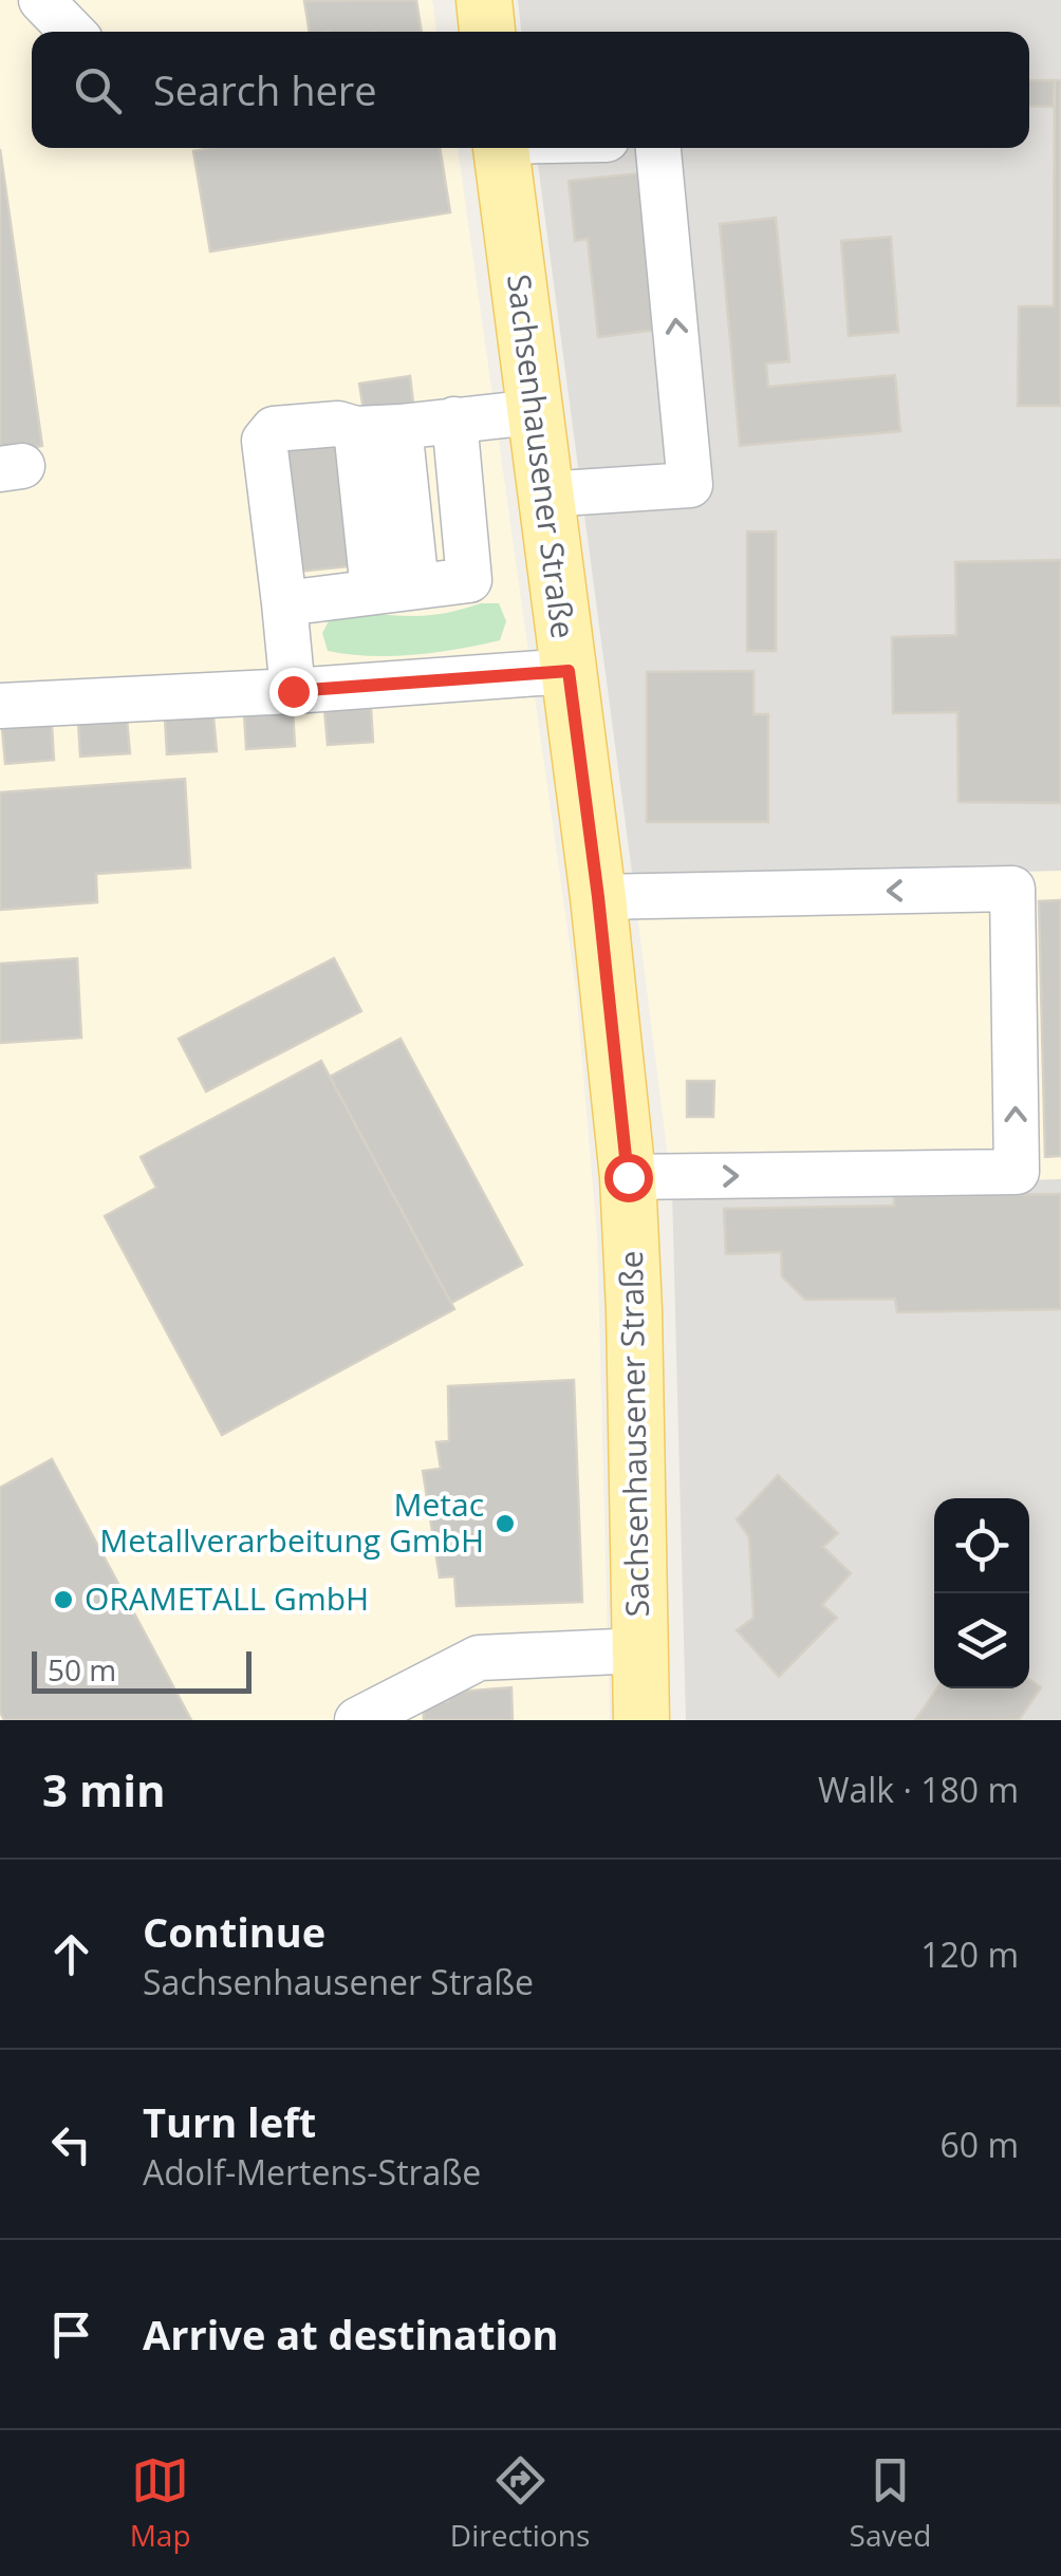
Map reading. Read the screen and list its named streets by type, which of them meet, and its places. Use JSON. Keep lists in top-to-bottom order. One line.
{"streets":{"main road":["Sachsenhausener Straße"]},"places":["Metac Metallverarbeitung GmbH","ORAMETALL GmbH"],"scale_bar":"50 m","page":{"search":"Search here","scale":"50 m","heading":["3 min","Walk · 180 m"],"list":[["Continue","Sachsenhausener Straße","120 m"],["Turn left","Adolf-Mertens-Straße","60 m"],"Arrive at destination"],"nav":["Map","Directions","Saved"]}}
